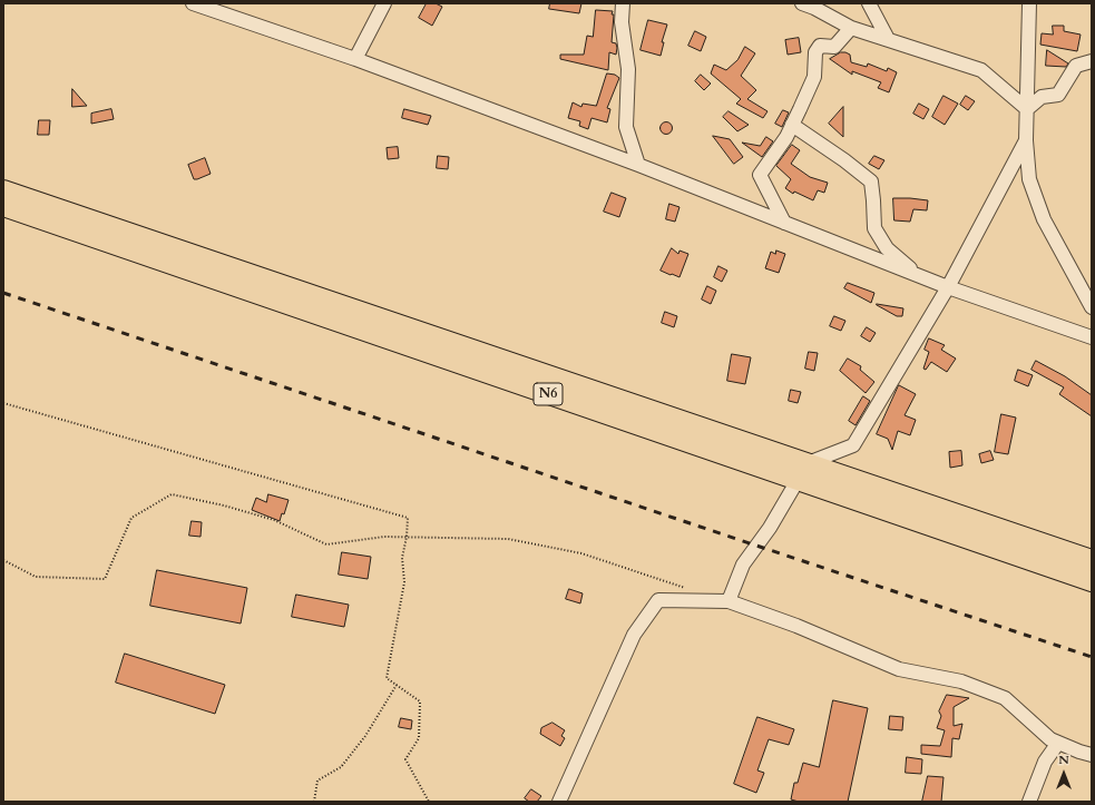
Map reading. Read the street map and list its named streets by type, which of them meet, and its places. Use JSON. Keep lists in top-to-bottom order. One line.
{"streets":{"highway":["N6"]},"north":"top"}
